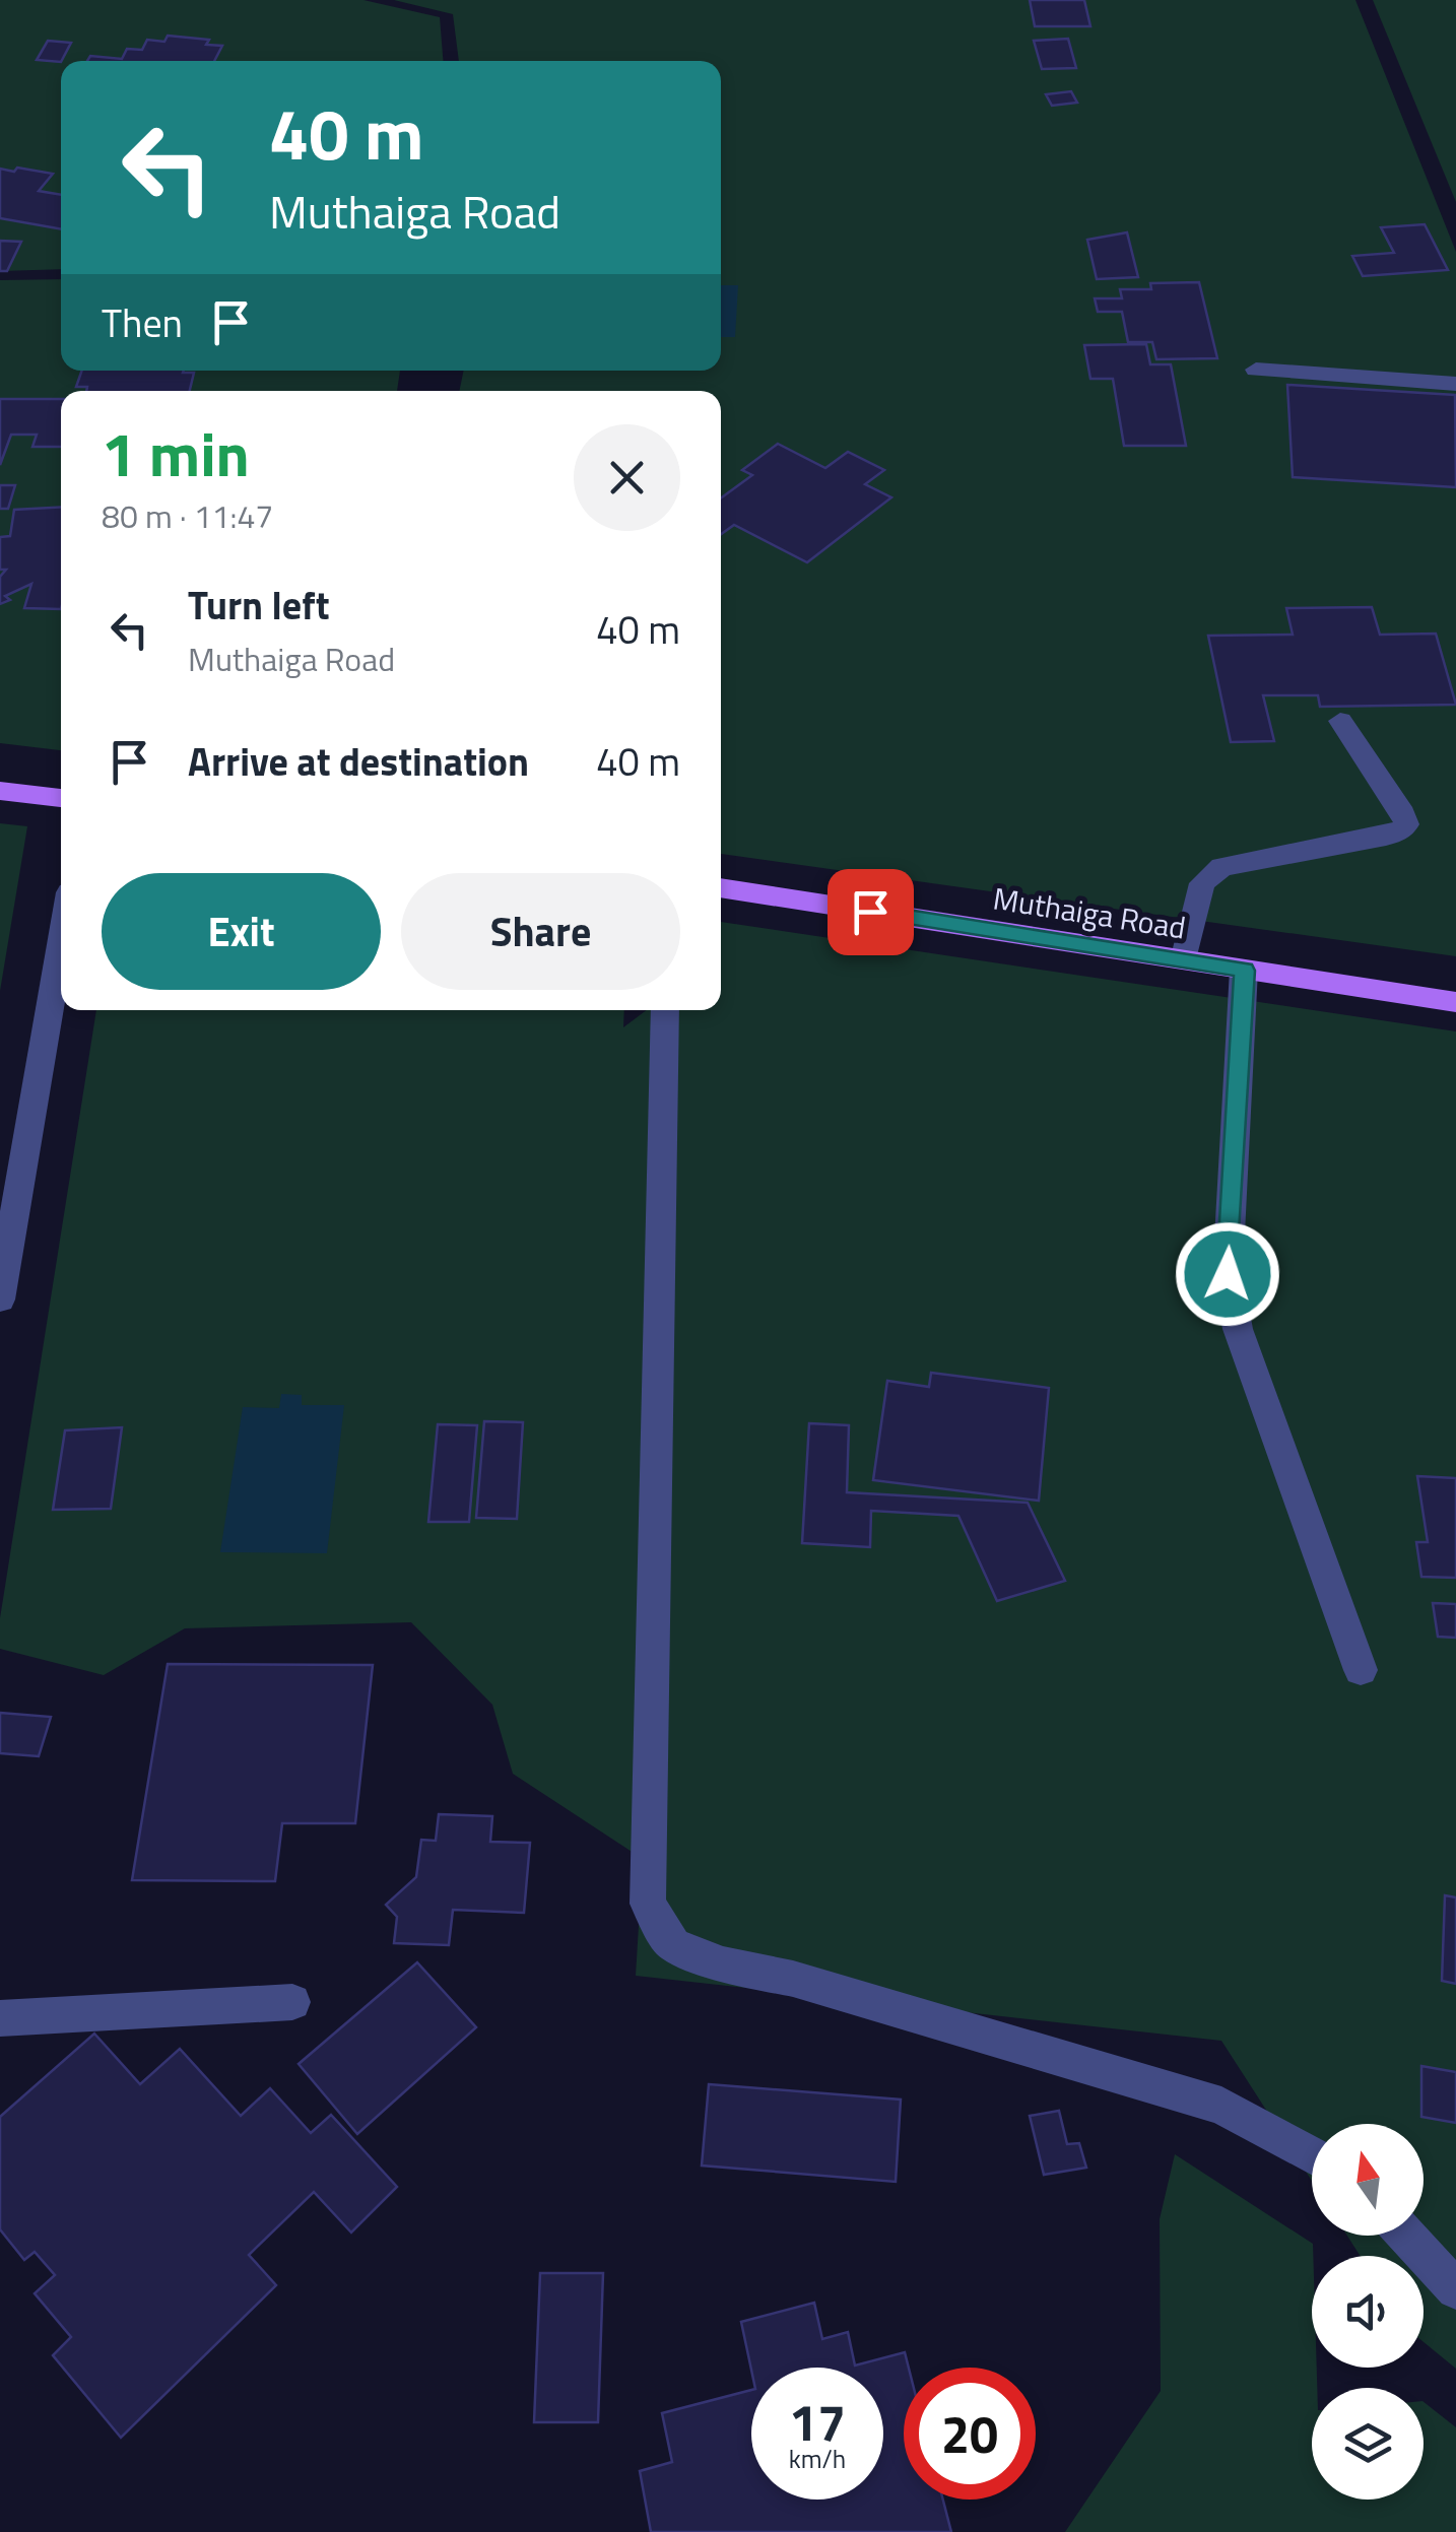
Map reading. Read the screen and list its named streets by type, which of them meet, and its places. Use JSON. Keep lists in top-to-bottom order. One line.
{"streets":{"main road":["Muthaiga Road"]},"north":"top","page":{"turn":["40 m","Muthaiga Road"],"then":"Then","heading":["1 min","80 m · 11:47"],"list":[{"name":"Turn left","note":"Muthaiga Road","value":"40 m"},{"name":"Arrive at destination","value":"40 m"}],"buttons":["Exit","Share"],"speed":"17 km/h","limit":"20"}}
